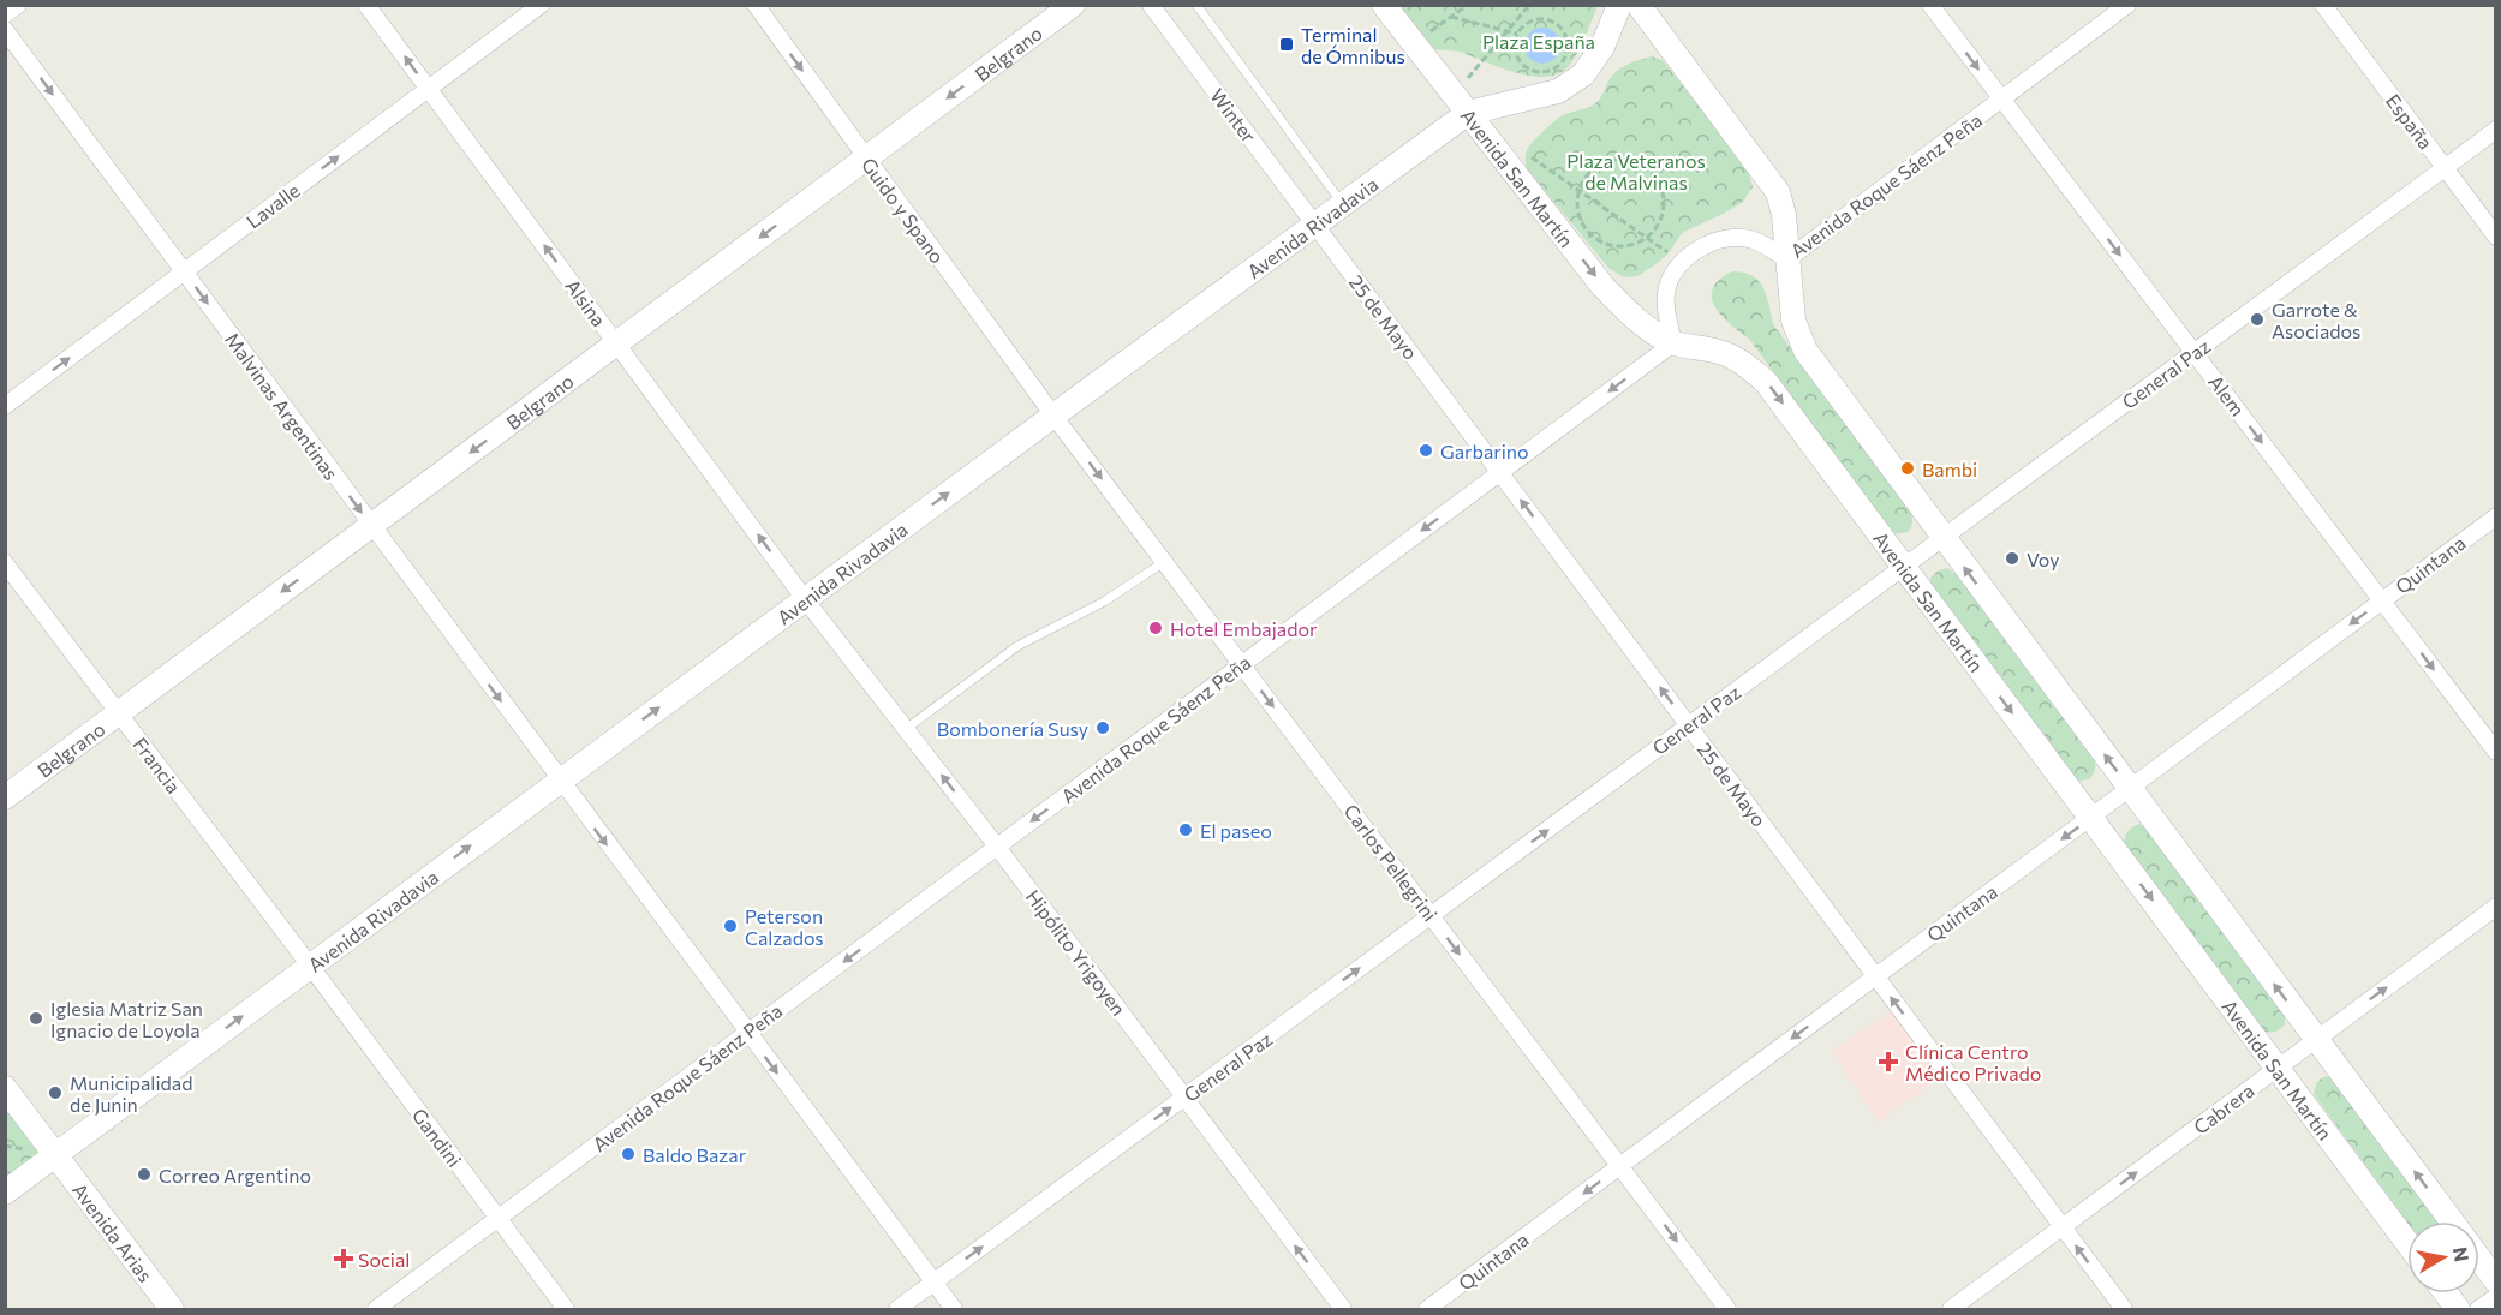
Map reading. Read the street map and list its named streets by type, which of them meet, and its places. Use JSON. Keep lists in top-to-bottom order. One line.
{"streets":{"main road":["Belgrano","Avenida San Martín","Avenida Rivadavia","Avenida Arias"],"street":["Winter","España","Avenida Roque Sáenz Peña","Lavalle","Guido y Spano","Alsina","25 de Mayo","General Paz","Alem","Malvinas Argentinas","Quintana","Francia","Carlos Pellegrini","Hipólito Yrigoyen","Cabrera","Gandini"]},"crossings":[["Belgrano","Guido y Spano"],["Belgrano","Alsina"],["Belgrano","Malvinas Argentinas"],["Belgrano","Francia"],["Winter","Avenida Rivadavia"],["Winter","25 de Mayo"],["España","General Paz"],["Avenida San Martín","Avenida Roque Sáenz Peña"],["Avenida San Martín","Avenida Rivadavia"],["Avenida San Martín","General Paz"],["Avenida San Martín","Quintana"],["Avenida San Martín","Cabrera"],["Avenida Roque Sáenz Peña","25 de Mayo"],["Avenida Roque Sáenz Peña","Alem"],["Avenida Roque Sáenz Peña","Malvinas Argentinas"],["Avenida Roque Sáenz Peña","Carlos Pellegrini"],["Avenida Roque Sáenz Peña","Hipólito Yrigoyen"],["Avenida Roque Sáenz Peña","Gandini"],["Lavalle","Alsina"],["Lavalle","Malvinas Argentinas"],["Guido y Spano","Avenida Rivadavia"],["Guido y Spano","Carlos Pellegrini"],["Avenida Rivadavia","Alsina"],["Avenida Rivadavia","25 de Mayo"],["Avenida Rivadavia","Malvinas Argentinas"],["Avenida Rivadavia","Francia"],["Avenida Rivadavia","Carlos Pellegrini"],["Avenida Rivadavia","Hipólito Yrigoyen"],["Avenida Rivadavia","Gandini"],["Avenida Rivadavia","Avenida Arias"],["Alsina","Hipólito Yrigoyen"],["25 de Mayo","General Paz"],["25 de Mayo","Quintana"],["25 de Mayo","Cabrera"],["General Paz","Alem"],["General Paz","Malvinas Argentinas"],["General Paz","Carlos Pellegrini"],["General Paz","Hipólito Yrigoyen"],["Alem","Quintana"],["Quintana","Carlos Pellegrini"],["Francia","Gandini"]],"one_way":["Belgrano","Avenida Roque Sáenz Peña","Lavalle","Guido y Spano","Avenida Rivadavia","Alsina","25 de Mayo","General Paz","Alem","Malvinas Argentinas","Quintana","Carlos Pellegrini","Hipólito Yrigoyen","Cabrera"],"parks":["Plaza España","Plaza Veteranos de Malvinas"],"places":{"transit":["Terminal de Ómnibus"],"other":["Garrote & Asociados","Garbarino","Bambi","Voy","Hotel Embajador","Bombonería Susy","El paseo","Peterson Calzados","Iglesia Matriz San Ignacio de Loyola","Municipalidad de Junin","Baldo Bazar","Correo Argentino"],"health":["Clínica Centro Médico Privado","Social"]},"north":"right"}
